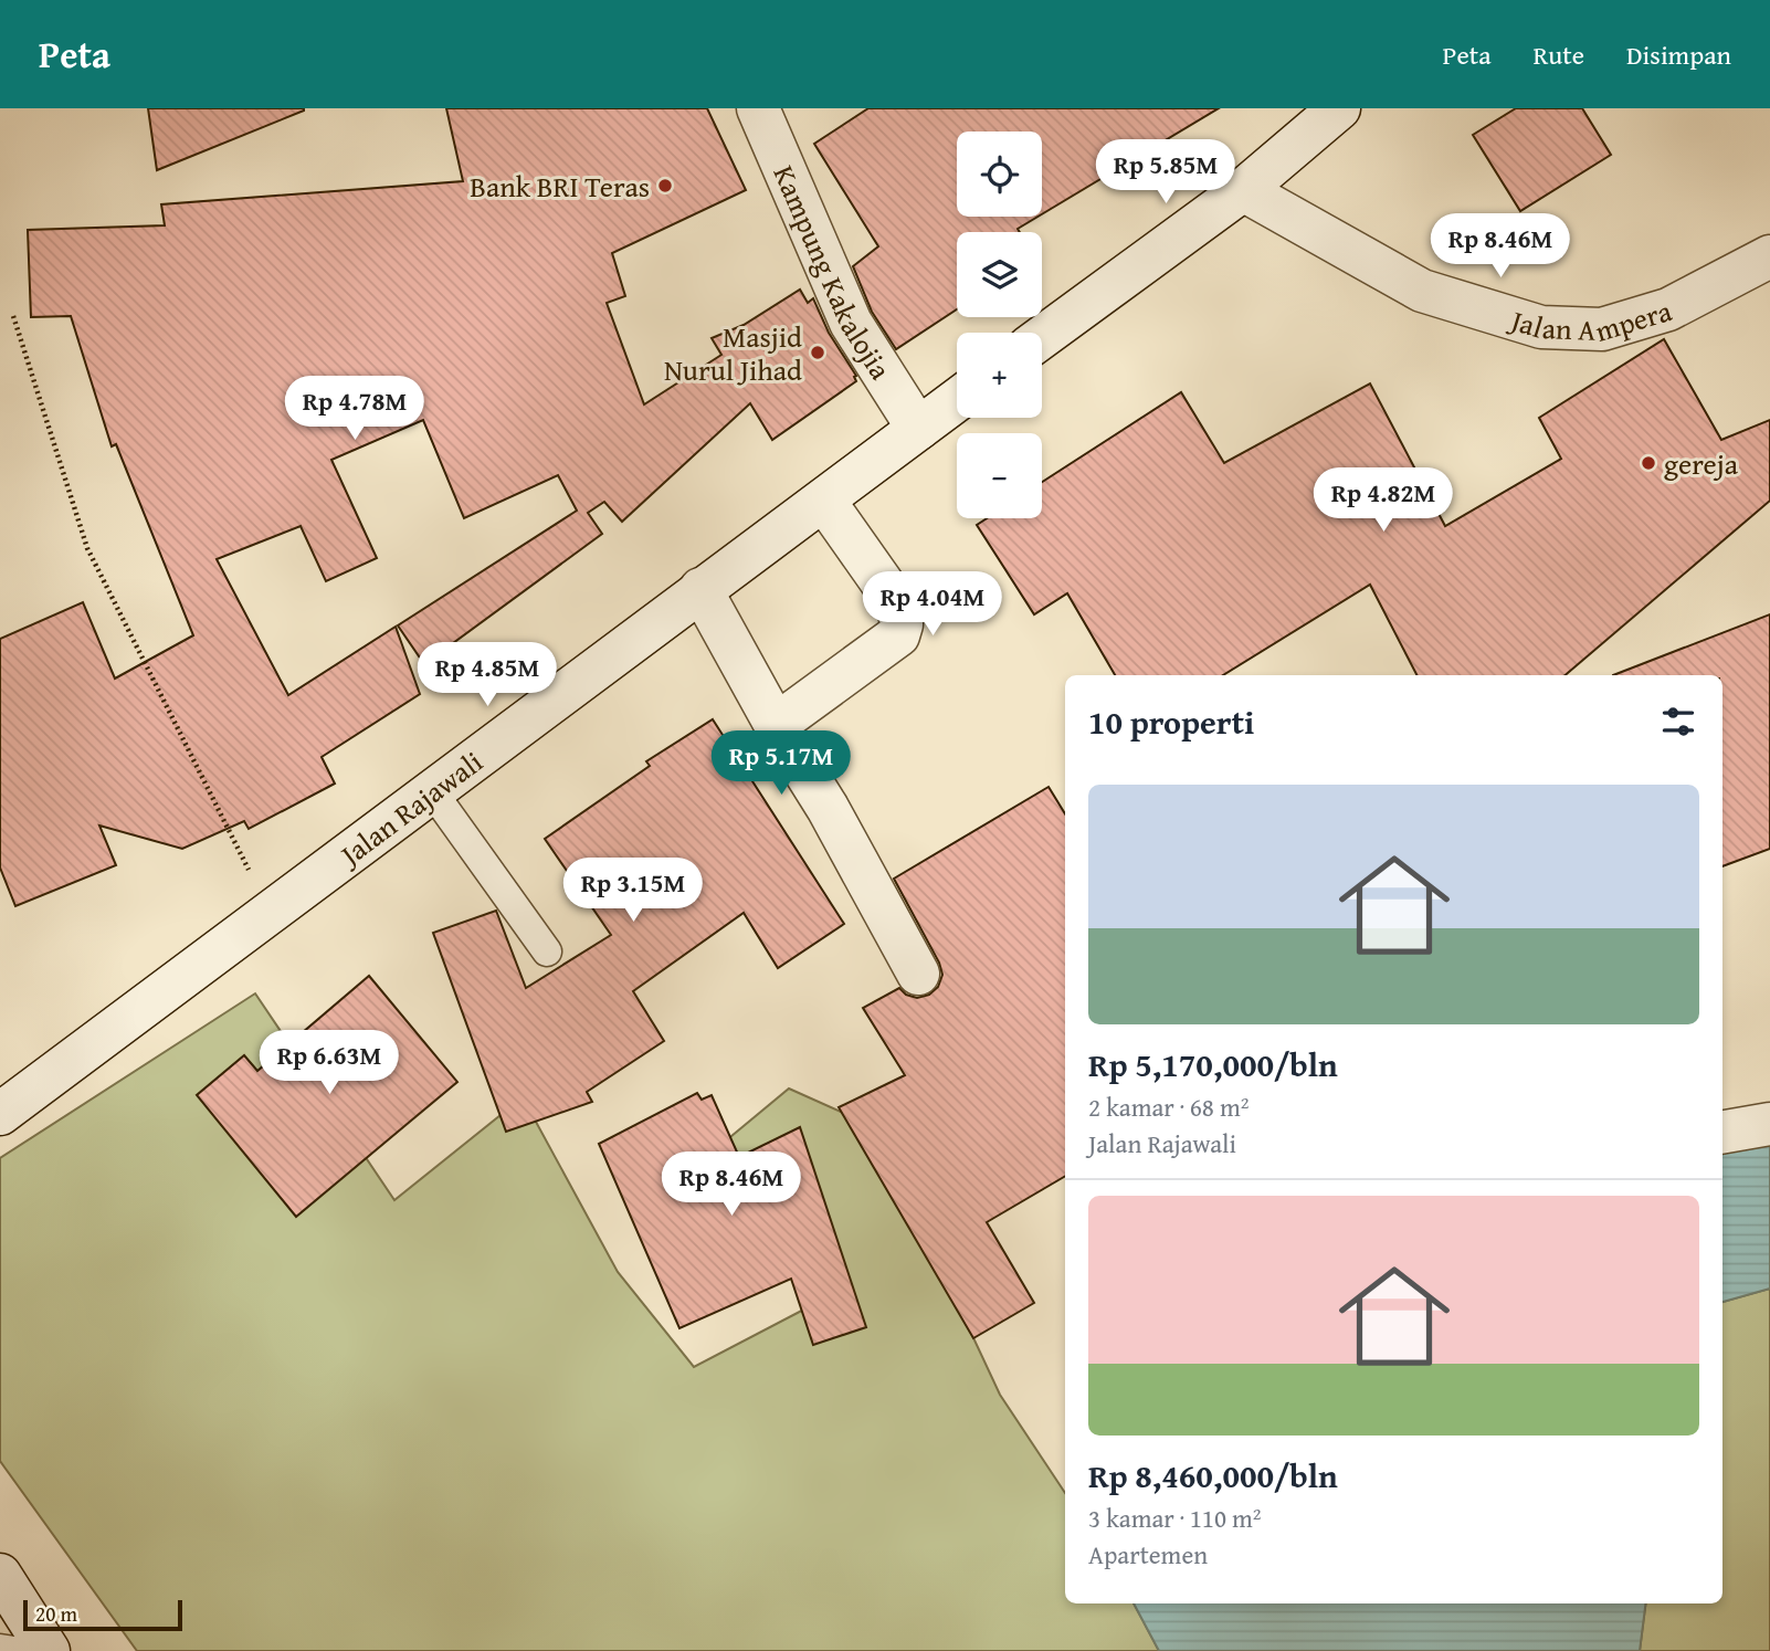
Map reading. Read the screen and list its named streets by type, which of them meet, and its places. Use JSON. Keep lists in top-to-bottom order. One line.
{"streets":{"main road":["Kampung Kakalojia","Jalan Ampera","Jalan Rajawali"]},"crossings":[["Kampung Kakalojia","Jalan Rajawali"]],"places":["Bank BRI Teras","Masjid Nurul Jihad","gereja"],"scale_bar":"20 m","page":{"header":"Peta","nav":["Peta","Rute","Disimpan"],"map_buttons":["+","−"],"price":["Rp 5.85M","Rp 8.46M","Rp 4.78M","Rp 4.82M","Rp 4.04M","Rp 4.85M","Rp 5.17M","Rp 3.15M","Rp 6.63M","Rp 8.46M"],"heading":"10 properti","list":[{"name":"Rp 5,170,000/bln","note":"2 kamar · 68 m² · Jalan Rajawali"},{"name":"Rp 8,460,000/bln","note":"3 kamar · 110 m² · Apartemen"}],"scale":"20 m"}}
